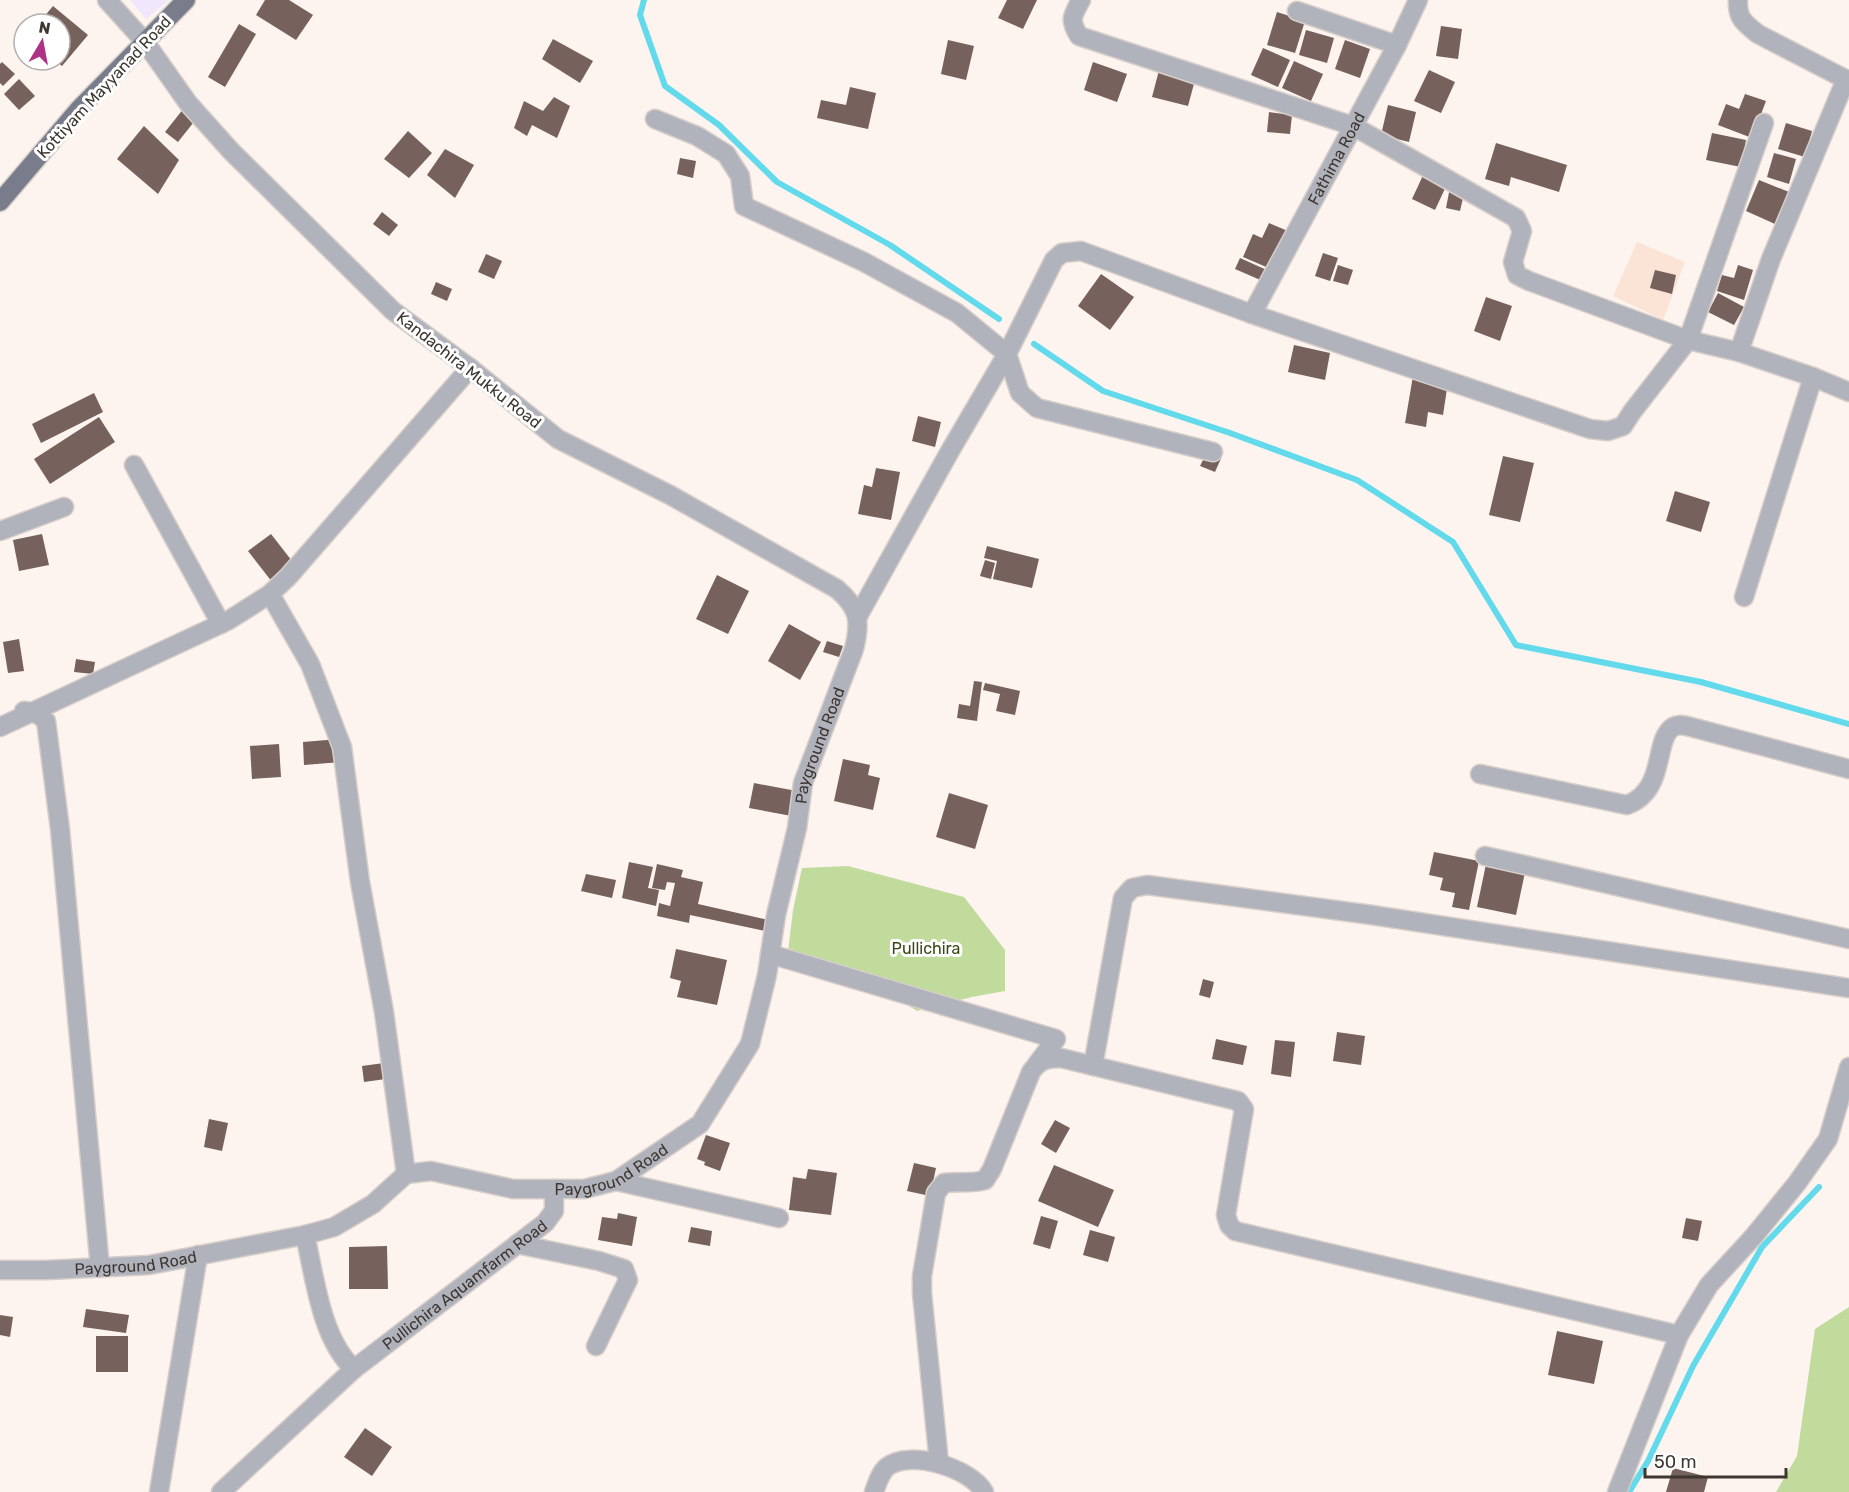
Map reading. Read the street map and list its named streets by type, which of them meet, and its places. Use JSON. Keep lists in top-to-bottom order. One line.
{"streets":{"main road":["Kottiyam Mayyanad Road"],"street":["Fathima Road","Kandachira Mukku Road","Payground Road","Pullichira Aquamfarm Road"]},"crossings":[["Kottiyam Mayyanad Road","Kandachira Mukku Road"],["Kandachira Mukku Road","Payground Road"],["Payground Road","Pullichira Aquamfarm Road"]],"parks":["Pullichira"],"scale_bar":"50 m","north":"top"}
